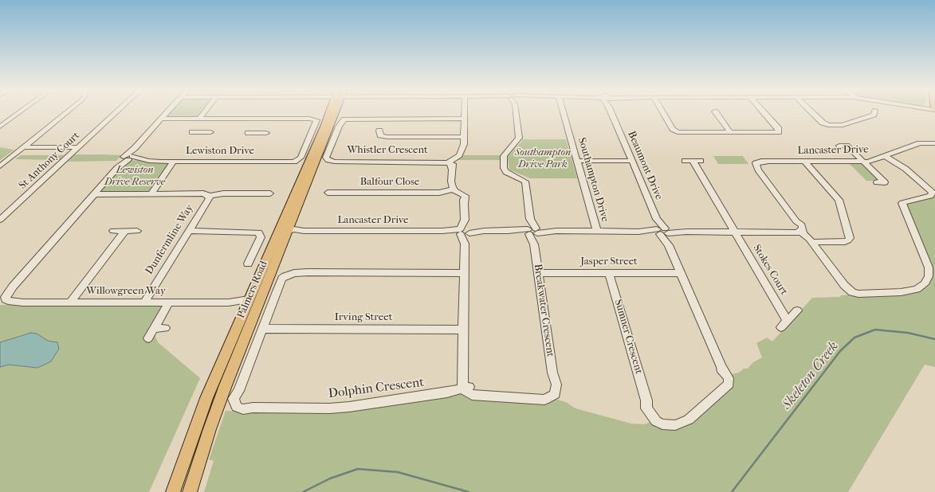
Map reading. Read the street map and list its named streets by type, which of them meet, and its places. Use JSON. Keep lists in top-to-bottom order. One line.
{"streets":{"main road":["Palmers Road"],"street":["Whistler Crescent","Lancaster Drive","Lewiston Drive","St Anthony Court","Beaumont Drive","Southampton Drive","Balfour Close","Dunfermline Way","Jasper Street","Stokes Court","Willowgreen Way","Breakwater Crescent","Irving Street","Sumner Crescent","Dolphin Crescent"]},"crossings":[["Lancaster Drive","Southampton Drive"],["Lancaster Drive","Stokes Court"],["Lancaster Drive","Palmers Road"],["Lancaster Drive","Breakwater Crescent"],["Lancaster Drive","Sumner Crescent"],["Lewiston Drive","Willowgreen Way"],["Beaumont Drive","Sumner Crescent"],["Dunfermline Way","Willowgreen Way"],["Jasper Street","Breakwater Crescent"],["Jasper Street","Sumner Crescent"],["Palmers Road","Willowgreen Way"],["Breakwater Crescent","Dolphin Crescent"],["Irving Street","Dolphin Crescent"]],"water":["Skeleton Creek"],"parks":["Southampton Drive Park","Lewiston Drive Reserve"]}
